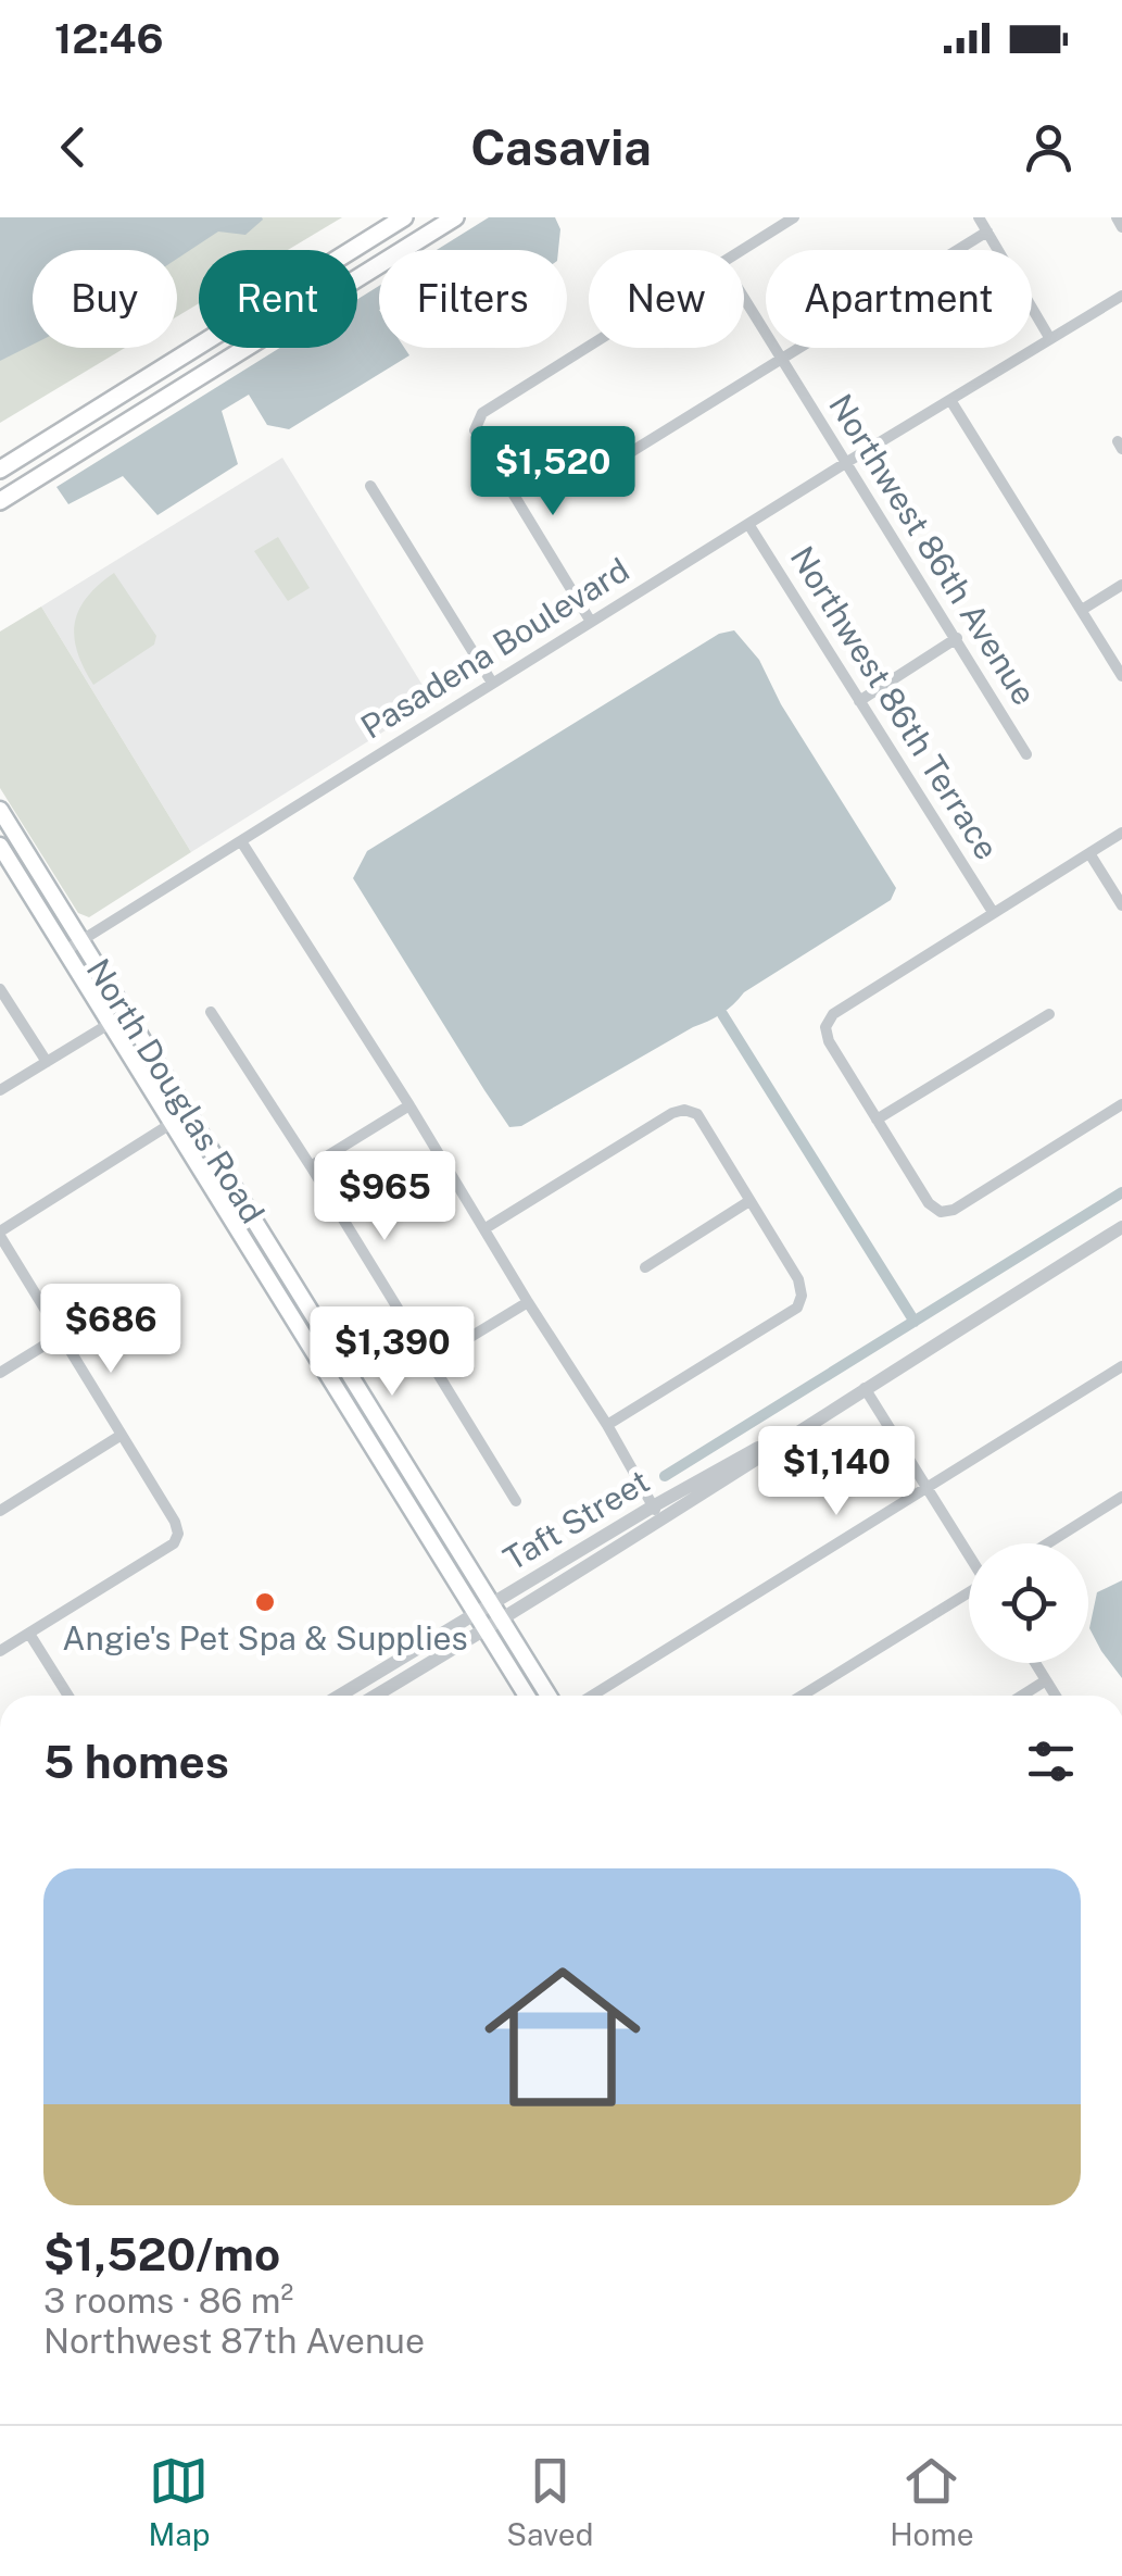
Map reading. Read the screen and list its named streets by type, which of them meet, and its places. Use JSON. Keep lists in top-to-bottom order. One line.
{"streets":{"main road":["North Douglas Road"],"street":["Northwest 86th Avenue","Pasadena Boulevard","Northwest 86th Terrace","Taft Street"]},"crossings":[["Northwest 86th Avenue","Pasadena Boulevard"],["Pasadena Boulevard","Northwest 86th Terrace"],["Pasadena Boulevard","North Douglas Road"],["North Douglas Road","Taft Street"]],"places":["Angie's Pet Spa & Supplies"],"page":{"status":"12:46","header":"Casavia","chip":["Buy","Rent","Filters","New","Apartment"],"price":["$1,520","$965","$686","$1,390","$1,140"],"heading":"5 homes","list":[{"name":"$1,520/mo","note":"3 rooms · 86 m² · Northwest 87th Avenue"}],"tabs":["Map","Saved","Home"]}}
